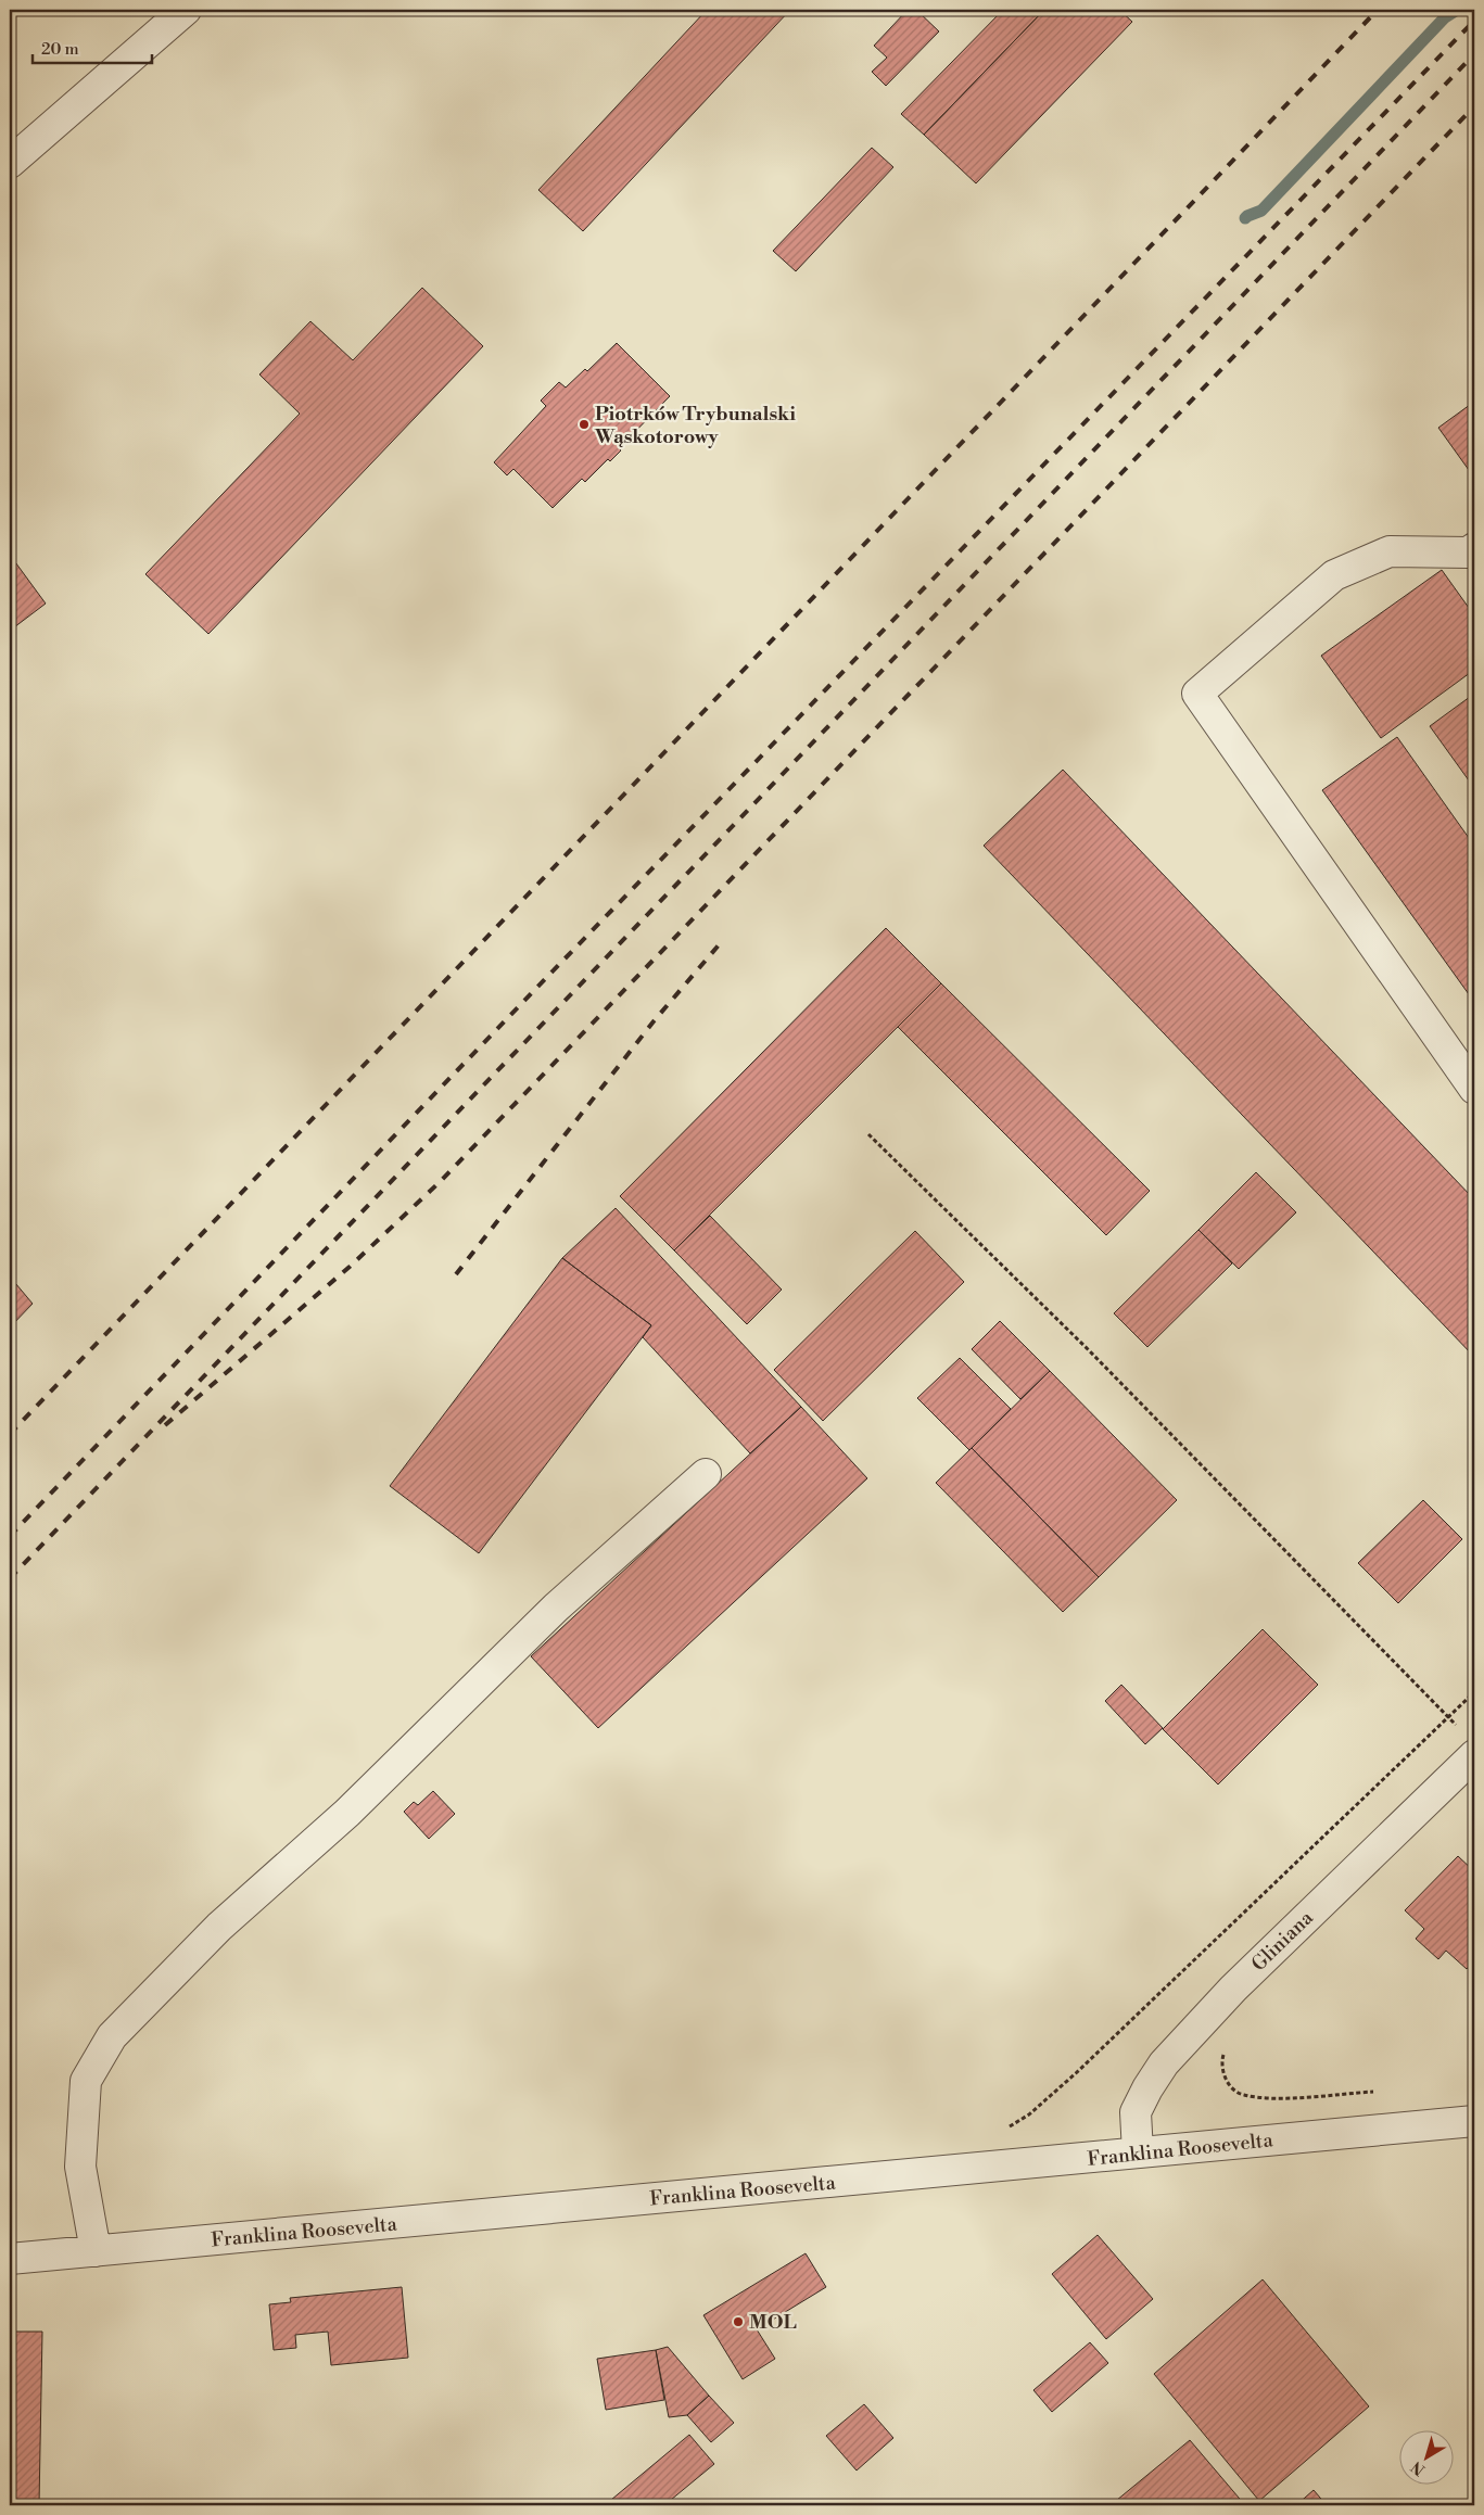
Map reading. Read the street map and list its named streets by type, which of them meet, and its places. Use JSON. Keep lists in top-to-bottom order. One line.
{"streets":{"street":["Gliniana","Franklina Roosevelta"]},"crossings":[["Gliniana","Franklina Roosevelta"]],"places":["Piotrków Trybunalski Wąskotorowy","MOL"],"scale_bar":"20 m","north":"bottom left"}
